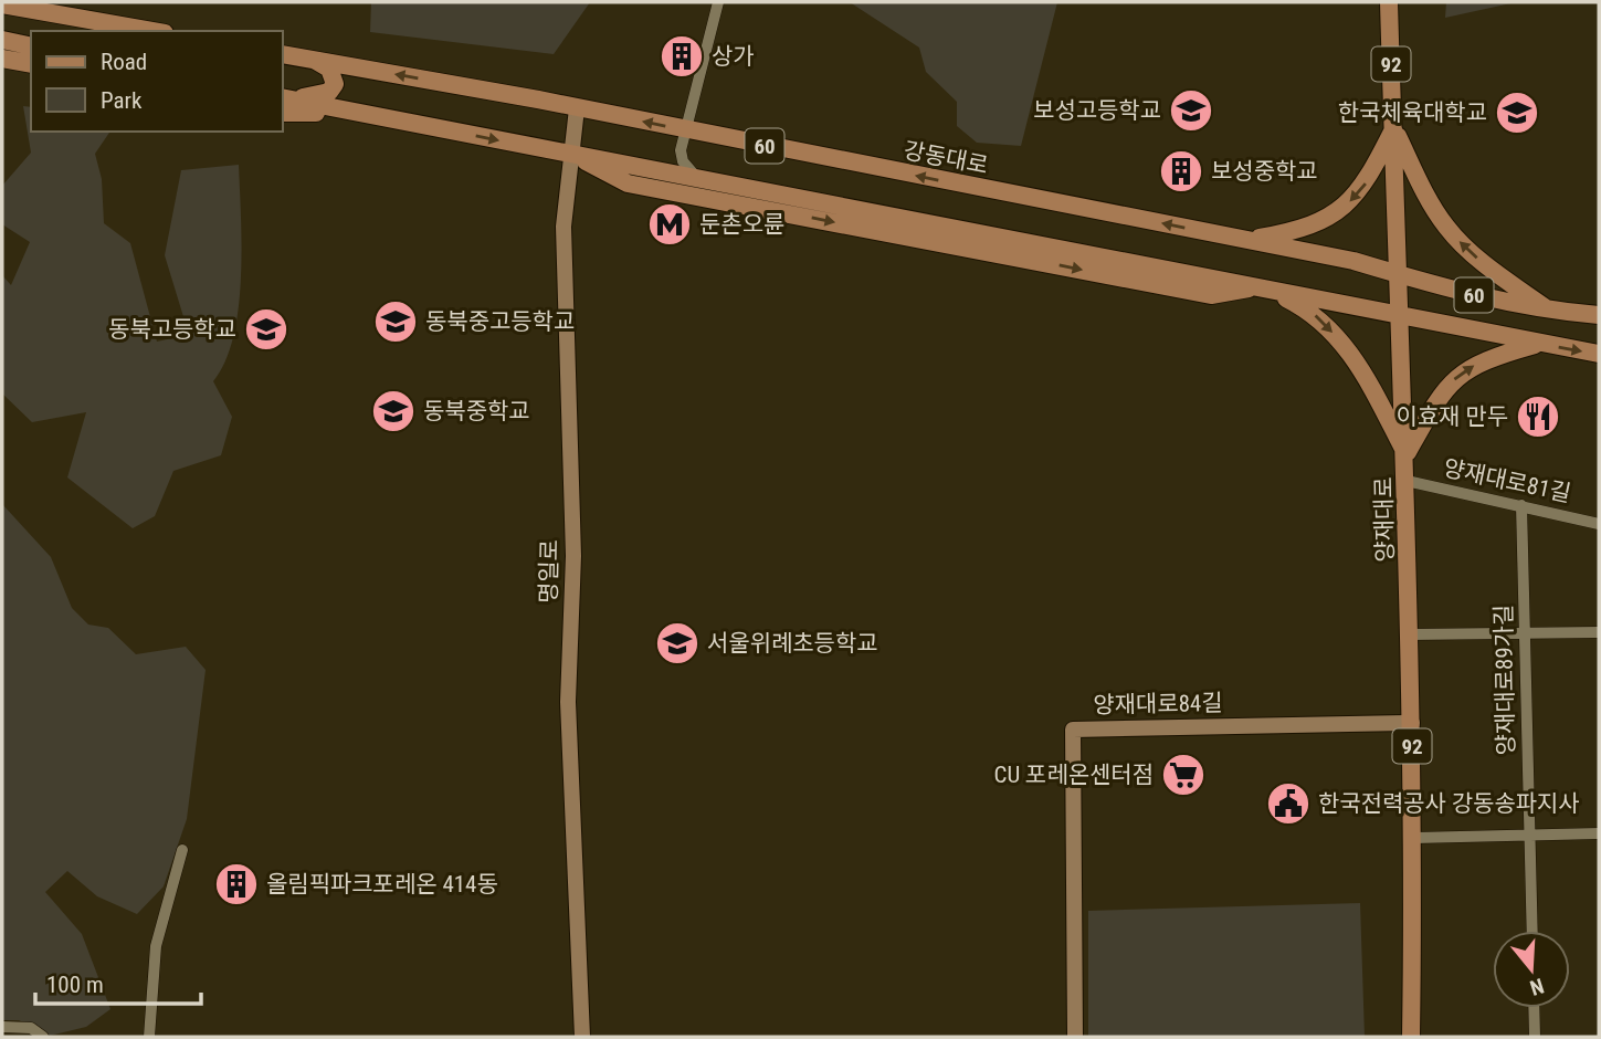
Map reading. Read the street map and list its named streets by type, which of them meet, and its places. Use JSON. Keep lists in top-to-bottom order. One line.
{"streets":{"main road":["92","60","강동대로","양재대로","명일로","양재대로84길"],"street":["양재대로81길","양재대로89가길"]},"crossings":[["60","양재대로"],["60","명일로"],["강동대로","양재대로"],["강동대로","명일로"],["양재대로81길","양재대로"],["양재대로81길","양재대로89가길"],["양재대로","양재대로84길"]],"places":{"building":["상가","보성중학교","올림픽파크포레온 414동"],"school or university":["보성고등학교","한국체육대학교","동북중고등학교","동북고등학교","동북중학교","서울위례초등학교"],"metro station":["둔촌오륜"],"restaurant":["이효재 만두"],"supermarket":["CU 포레온센터점"],"public building":["한국전력공사 강동송파지사"]},"legend":["Road","Park"],"scale_bar":"100 m","north":"bottom"}
